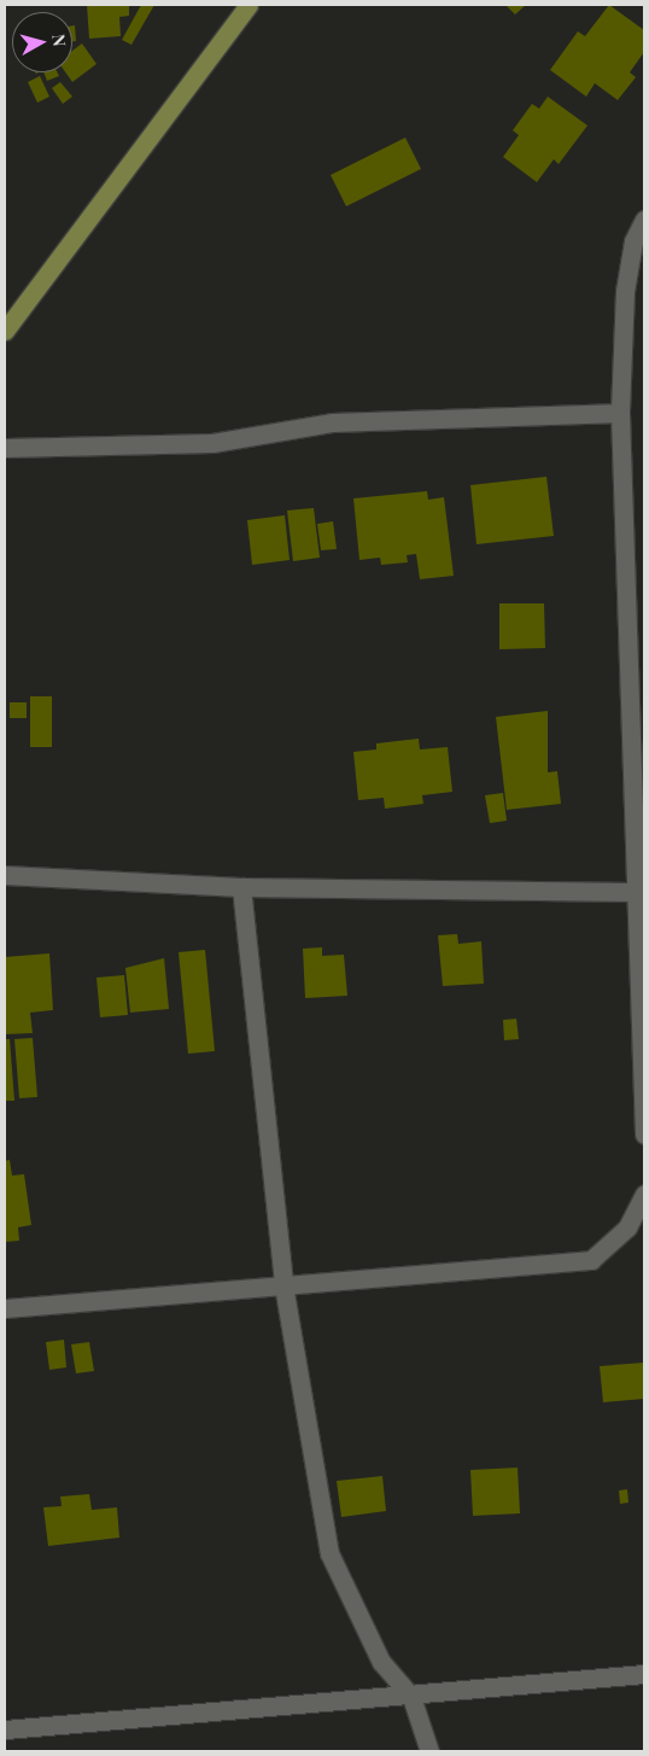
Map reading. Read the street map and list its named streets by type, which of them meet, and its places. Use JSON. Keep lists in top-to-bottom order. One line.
{"north":"right"}
